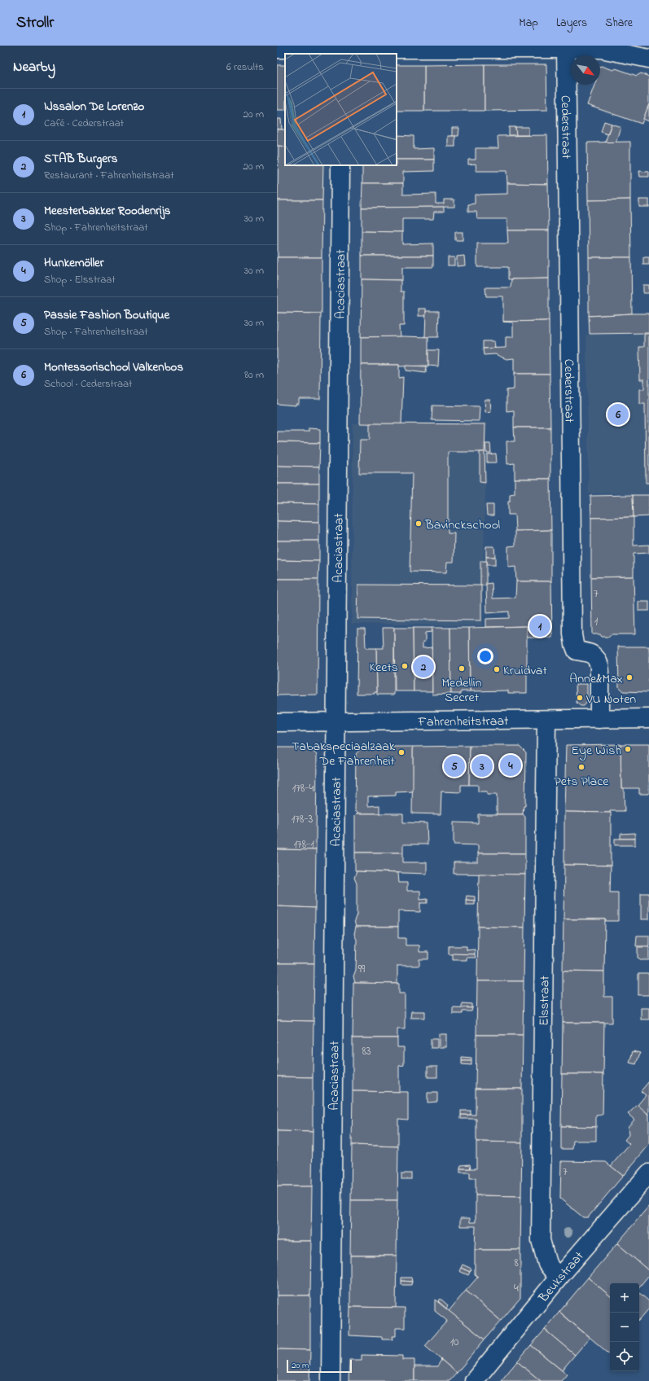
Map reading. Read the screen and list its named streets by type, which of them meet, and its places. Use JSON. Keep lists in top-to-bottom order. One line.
{"streets":{"street":["Cederstraat","Acaciastraat","Fahrenheitstraat","Elsstraat","Beukstraat"]},"crossings":[["Cederstraat","Fahrenheitstraat"],["Acaciastraat","Fahrenheitstraat"],["Fahrenheitstraat","Elsstraat"],["Elsstraat","Beukstraat"]],"places":["Bavinckschool","Keets","Medellin Secret","Kruidvat","Anne&Max","VU Noten","Eye Wish","Tabakspeciaalzaak De Fahrenheit","Pets Place"],"house_numbers":["7","1","178-4","178-3","178-1","99","83","7","8","4","10"],"scale_bar":"20 m","north":"bottom right","page":{"header":"Strollr","nav":["Map","Layers","Share"],"heading":["Nearby","6 results"],"list":[{"mark":"1","name":"IJssalon De Lorenzo","note":"Café · Cederstraat","value":"20 m"},{"mark":"2","name":"STAB Burgers","note":"Restaurant · Fahrenheitstraat","value":"20 m"},{"mark":"3","name":"Meesterbakker Roodenrijs","note":"Shop · Fahrenheitstraat","value":"30 m"},{"mark":"4","name":"Hunkemöller","note":"Shop · Elsstraat","value":"30 m"},{"mark":"5","name":"Passie Fashion Boutique","note":"Shop · Fahrenheitstraat","value":"30 m"},{"mark":"6","name":"Montessorischool Valkenbos","note":"School · Cederstraat","value":"80 m"}],"pins":["6","1","2","4","3","5"],"map_buttons":["+","−"],"scale":"20 m"}}
